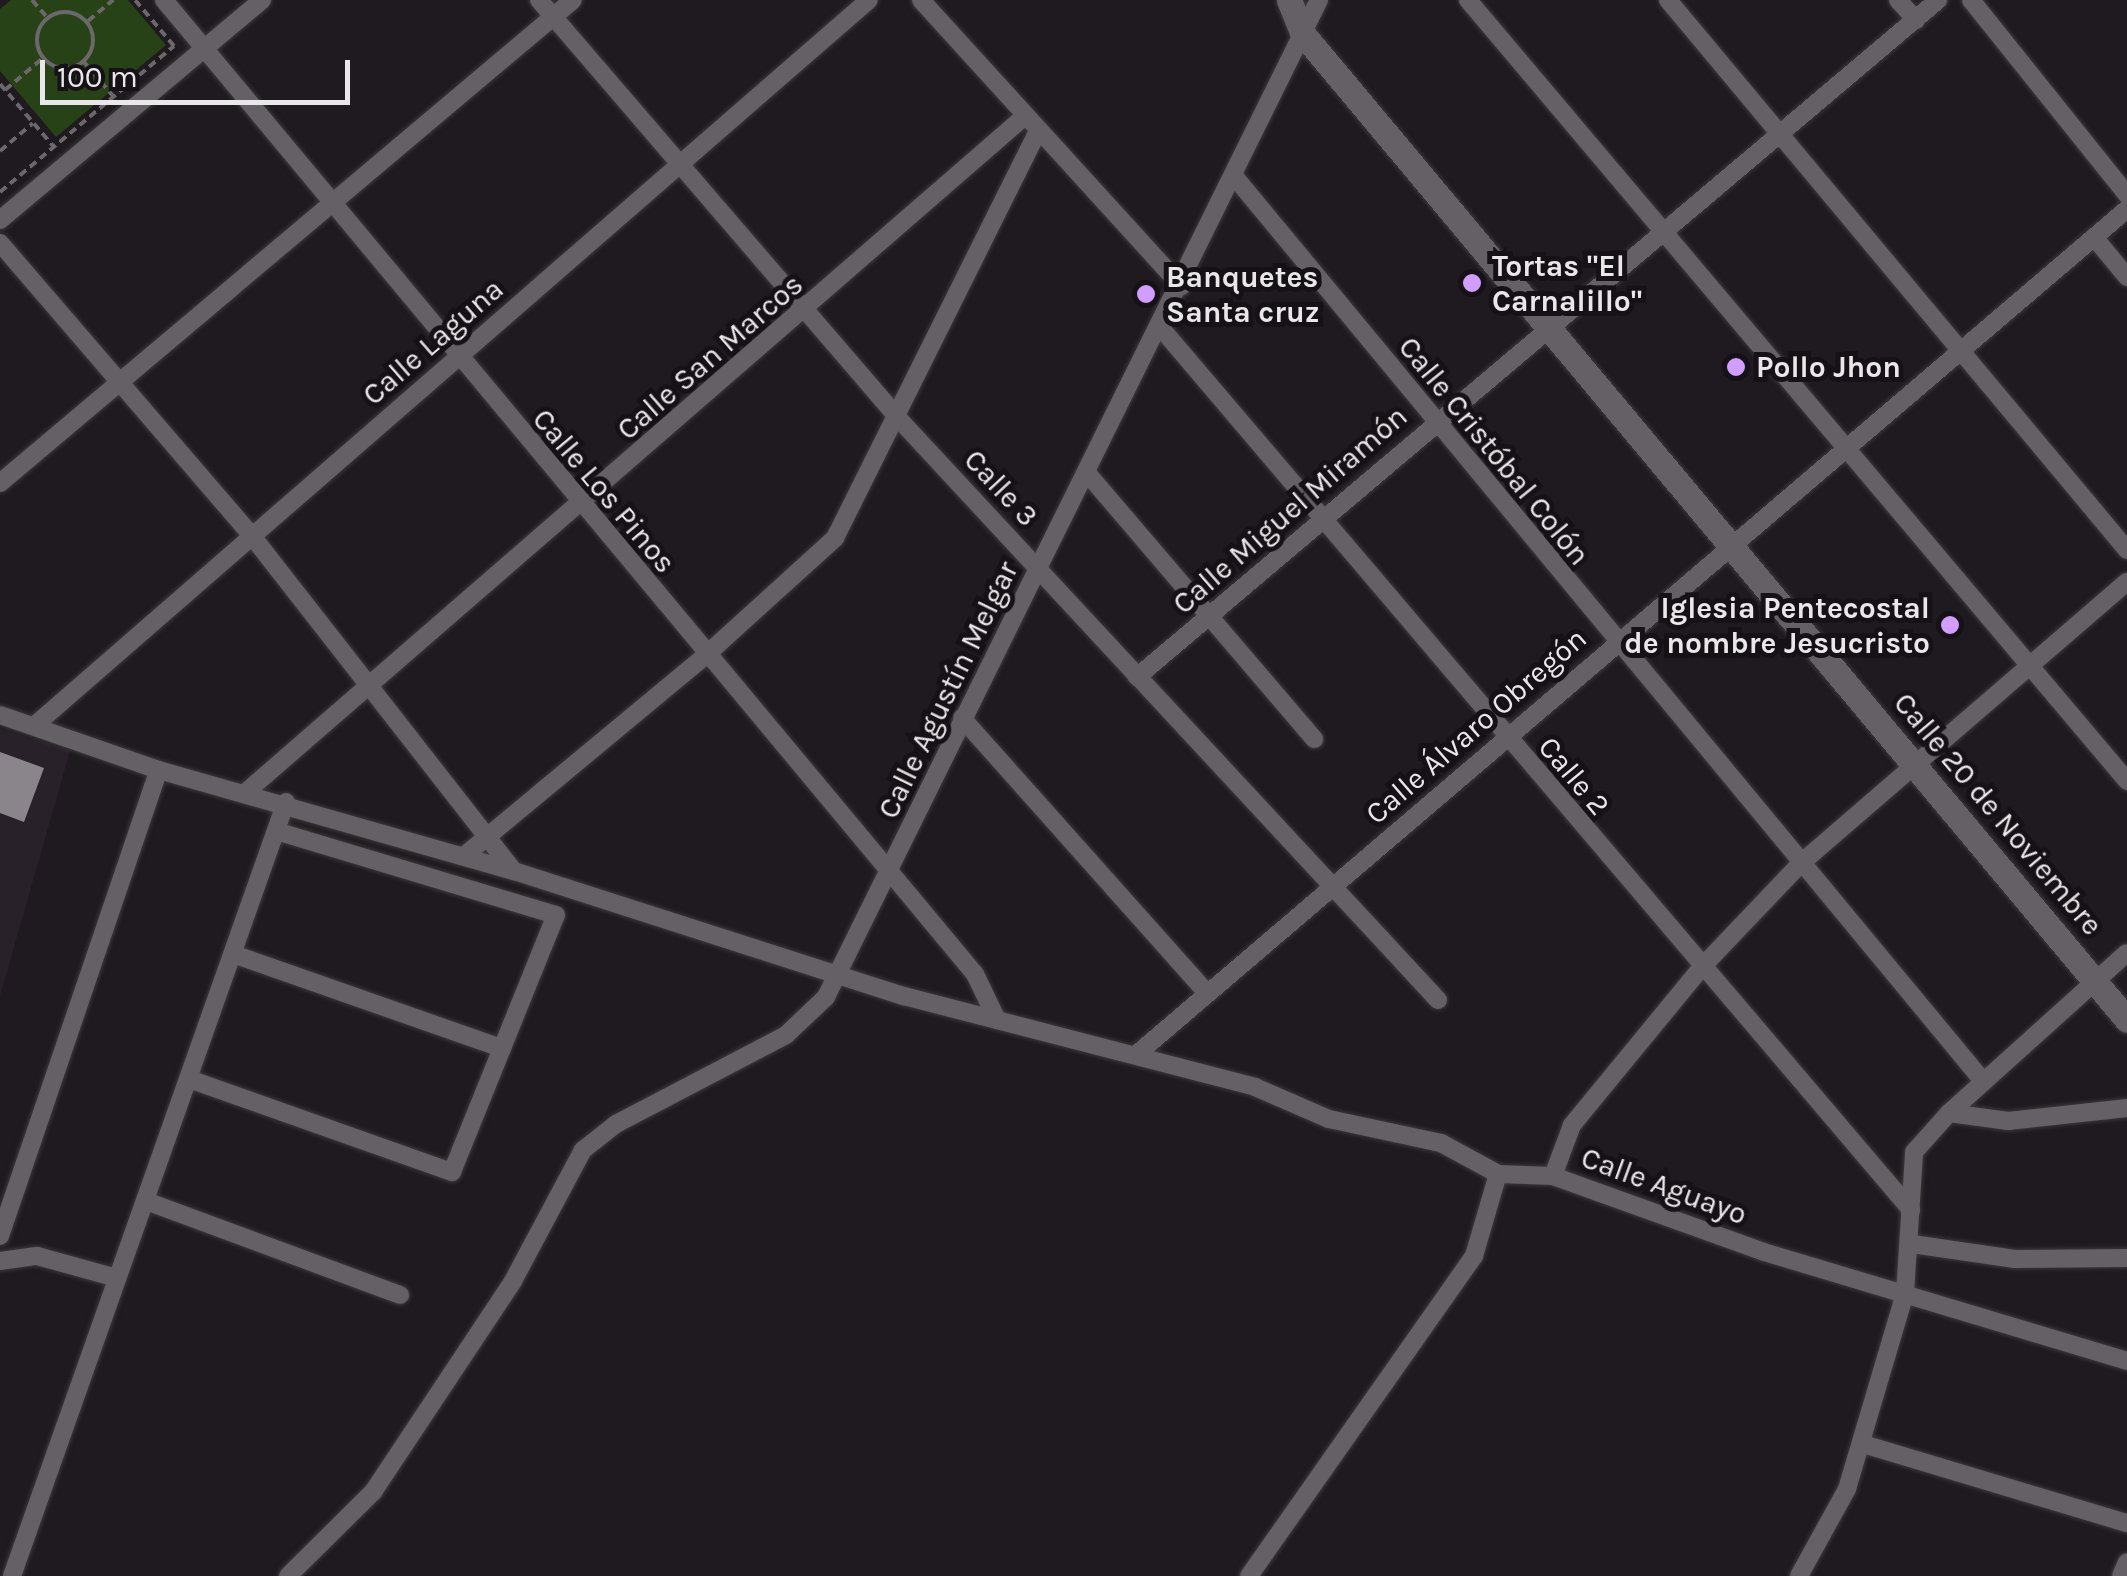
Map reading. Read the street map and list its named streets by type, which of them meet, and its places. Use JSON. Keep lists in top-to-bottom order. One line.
{"streets":{"street":["Calle Laguna","Calle San Marcos","Calle Cristóbal Colón","Calle 3","Calle Los Pinos","Calle Miguel Miramón","Calle Agustín Melgar","Calle Álvaro Obregón","Calle 2","Calle 20 de Noviembre","Calle Aguayo"]},"crossings":[["Calle Laguna","Calle 3"],["Calle Laguna","Calle Los Pinos"],["Calle Laguna","Calle Aguayo"],["Calle San Marcos","Calle 3"],["Calle San Marcos","Calle Los Pinos"],["Calle San Marcos","Calle Aguayo"],["Calle Cristóbal Colón","Calle Miguel Miramón"],["Calle Cristóbal Colón","Calle Agustín Melgar"],["Calle Cristóbal Colón","Calle Álvaro Obregón"],["Calle 3","Calle Miguel Miramón"],["Calle 3","Calle Agustín Melgar"],["Calle 3","Calle Álvaro Obregón"],["Calle Los Pinos","Calle Agustín Melgar"],["Calle Los Pinos","Calle Aguayo"],["Calle Miguel Miramón","Calle 2"],["Calle Miguel Miramón","Calle 20 de Noviembre"],["Calle Agustín Melgar","Calle 2"],["Calle Agustín Melgar","Calle 20 de Noviembre"],["Calle Agustín Melgar","Calle Aguayo"],["Calle Álvaro Obregón","Calle 2"],["Calle Álvaro Obregón","Calle 20 de Noviembre"],["Calle Álvaro Obregón","Calle Aguayo"]],"places":["Tortas \"El Carnalillo\"","Banquetes Santa cruz","Pollo Jhon","Iglesia Pentecostal de nombre Jesucristo"],"scale_bar":"100 m"}
